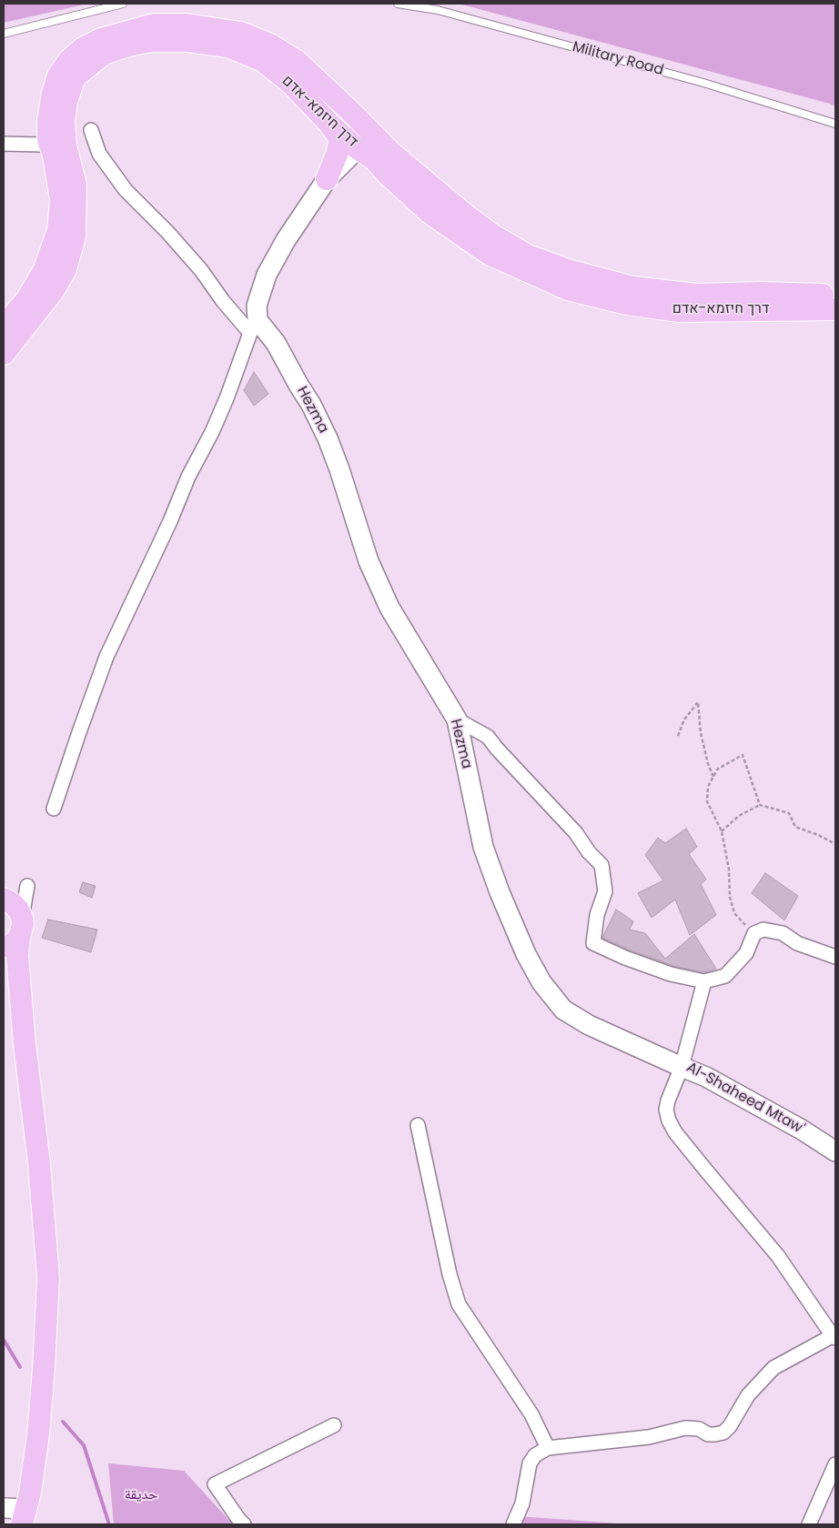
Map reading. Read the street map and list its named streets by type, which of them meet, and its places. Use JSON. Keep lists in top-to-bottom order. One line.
{"streets":{"main road":["דרך חיזמא-אדם"],"street":["Hezma","Al-Shaheed Mtaw'"],"lane":["Military Road"]},"crossings":[["Hezma","Al-Shaheed Mtaw'"]],"parks":["حديقة"]}
